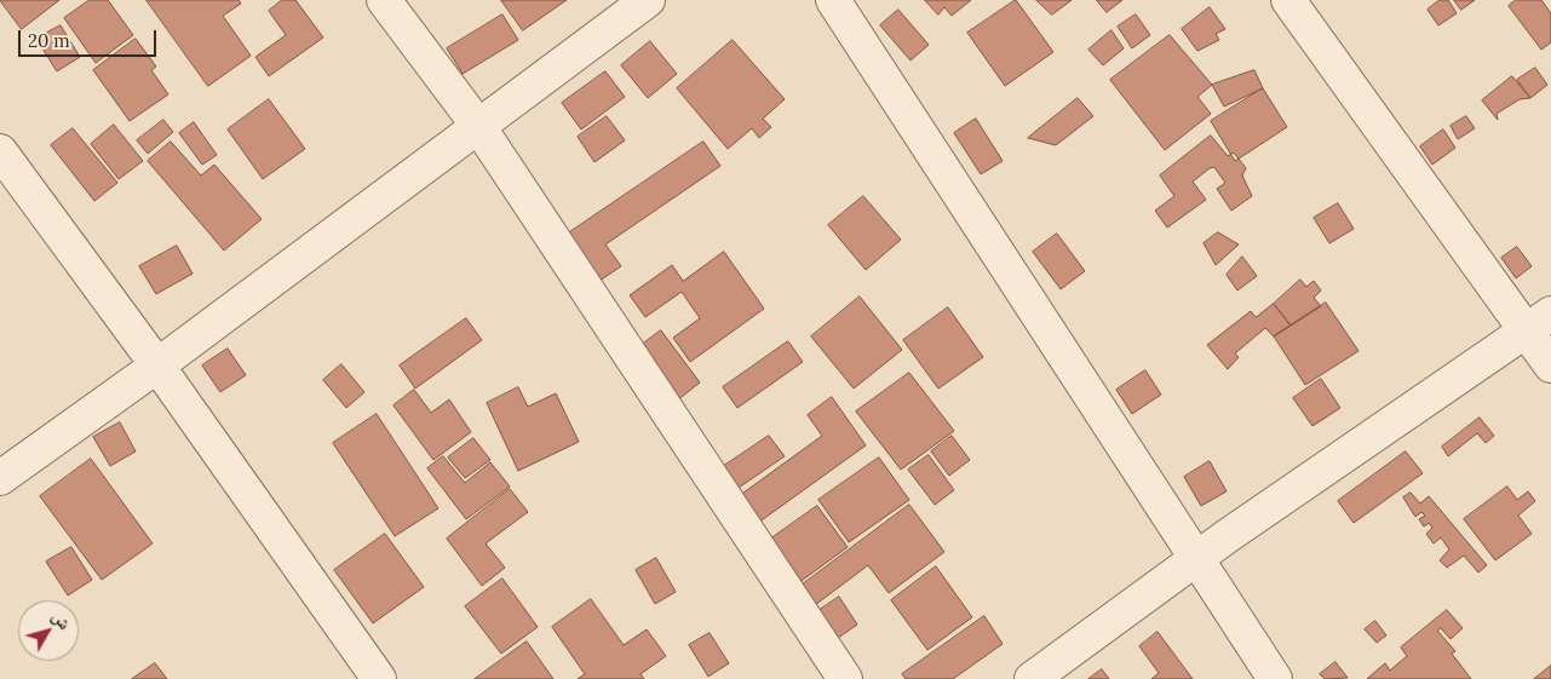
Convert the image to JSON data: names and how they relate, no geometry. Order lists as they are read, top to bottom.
{
  "scale_bar": "20 m",
  "north": "top right"
}
